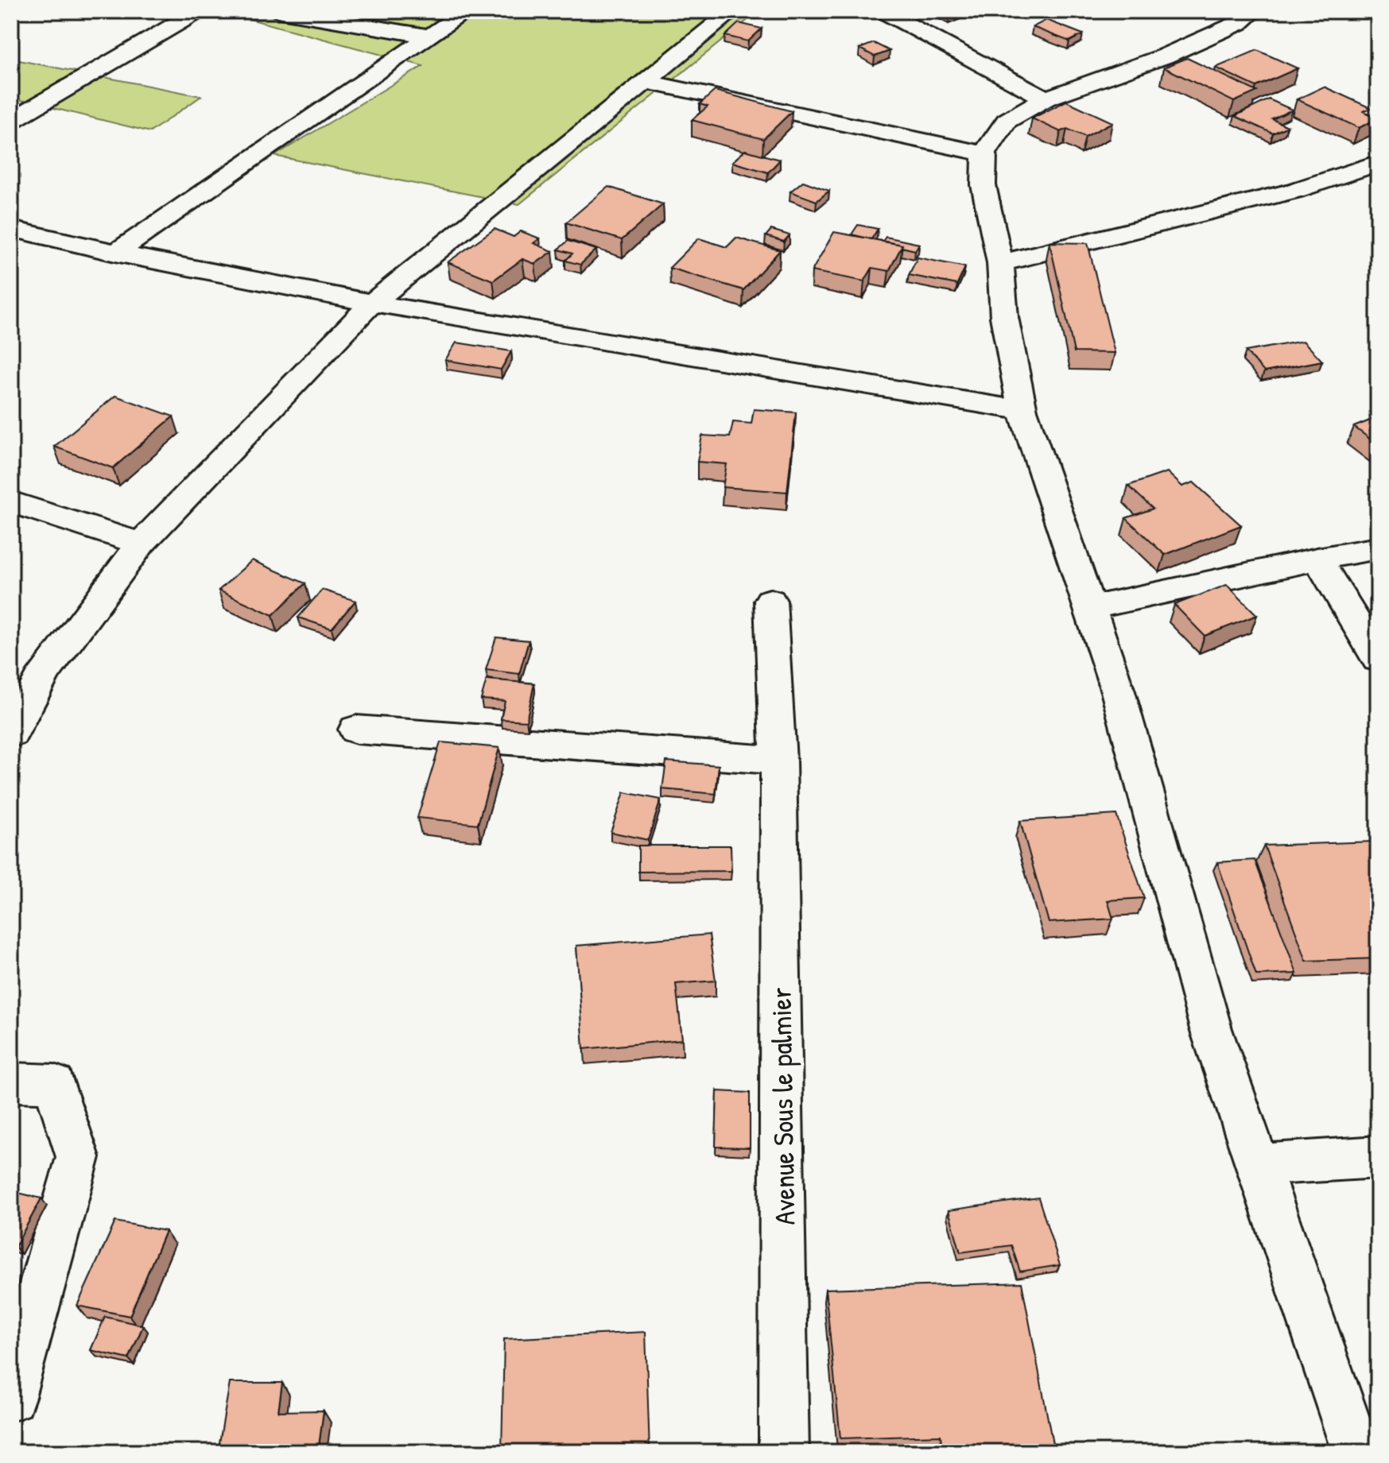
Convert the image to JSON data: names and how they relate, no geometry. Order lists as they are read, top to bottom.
{
  "streets": {
    "street": ["Avenue Sous le palmier"]
  }
}
